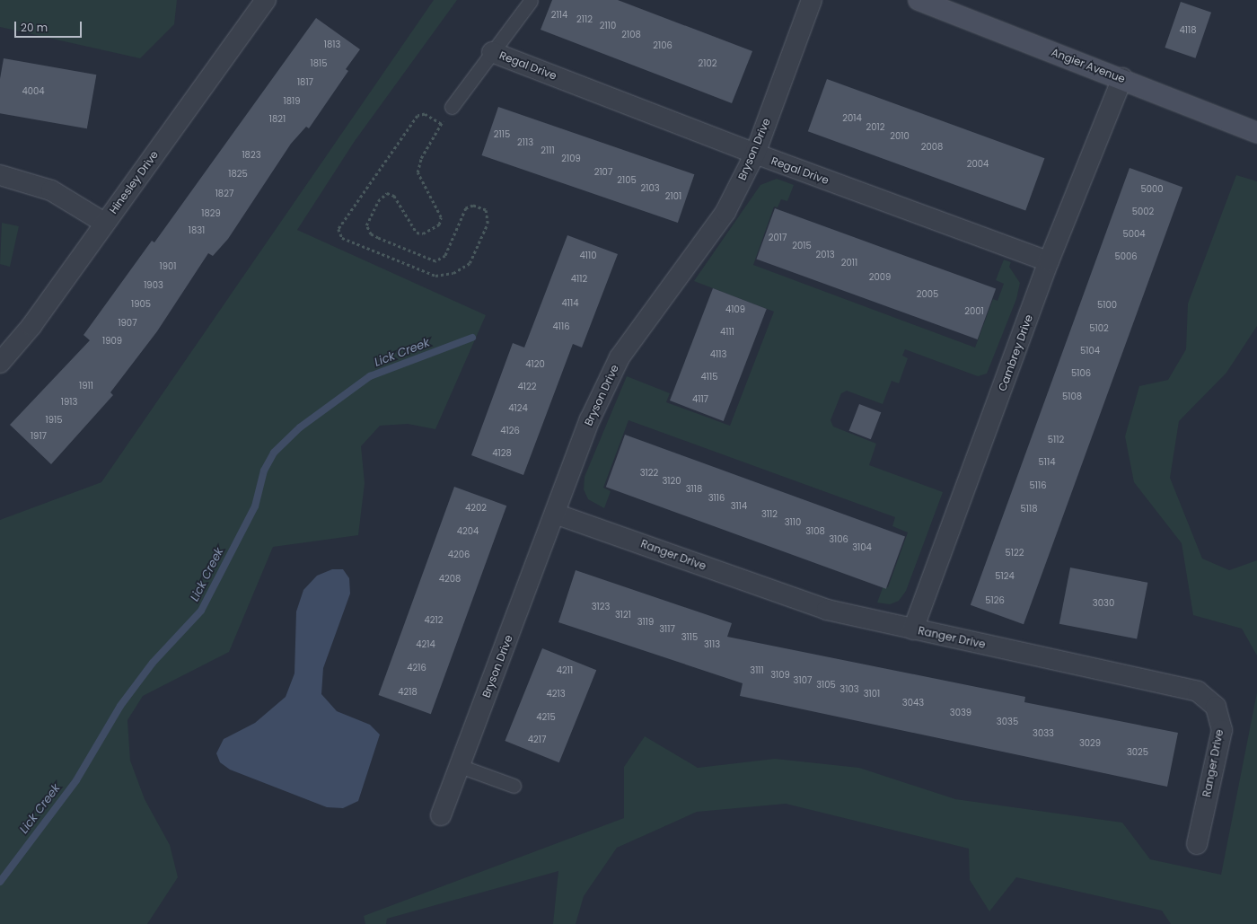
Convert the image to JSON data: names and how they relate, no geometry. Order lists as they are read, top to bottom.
{
  "streets": {
    "street": [
      "Regal Drive",
      "Angier Avenue",
      "Bryson Drive",
      "Hinesley Drive",
      "Cambrey Drive",
      "Ranger Drive"
    ]
  },
  "crossings": [
    ["Regal Drive", "Bryson Drive"],
    ["Regal Drive", "Cambrey Drive"],
    ["Angier Avenue", "Cambrey Drive"],
    ["Bryson Drive", "Ranger Drive"],
    ["Cambrey Drive", "Ranger Drive"]
  ],
  "water": ["Lick Creek"],
  "house_numbers": [
    "2114",
    "2112",
    "2110",
    "4118",
    "2108",
    "1813",
    "2106",
    "1815",
    "2102",
    "1817",
    "4004",
    "1819",
    "2014",
    "1821",
    "2012",
    "2115",
    "2010",
    "2113",
    "2008",
    "2111",
    "1823",
    "2109",
    "2004",
    "2107",
    "1825",
    "2105",
    "2103",
    "5000",
    "1827",
    "2101",
    "5002",
    "1829",
    "1831",
    "5004",
    "2017",
    "2015",
    "2013",
    "4110",
    "5006",
    "2011",
    "1901",
    "2009",
    "4112",
    "1903",
    "2005",
    "4114",
    "1905",
    "5100",
    "4109",
    "2001",
    "1907",
    "4116",
    "5102",
    "4111",
    "1909",
    "5104",
    "4113",
    "4120",
    "5106",
    "4115",
    "1911",
    "4122",
    "5108",
    "4117",
    "1913",
    "4124",
    "1915",
    "4126",
    "1917",
    "5112",
    "4128",
    "5114",
    "3122",
    "3120",
    "5116",
    "3118",
    "3116",
    "3114",
    "4202",
    "5118",
    "3112",
    "3110",
    "4204",
    "3108",
    "3106",
    "3104",
    "5122",
    "4206",
    "5124",
    "4208",
    "5126",
    "3030",
    "3123",
    "3121",
    "4212",
    "3119",
    "3117",
    "3115",
    "4214",
    "3113",
    "4216",
    "4211",
    "3111",
    "3109",
    "3107",
    "3105",
    "3103",
    "4218",
    "4213",
    "3101",
    "3043",
    "3039",
    "4215",
    "3035",
    "3033",
    "4217",
    "3029",
    "3025"
  ],
  "scale_bar": "20 m"
}
